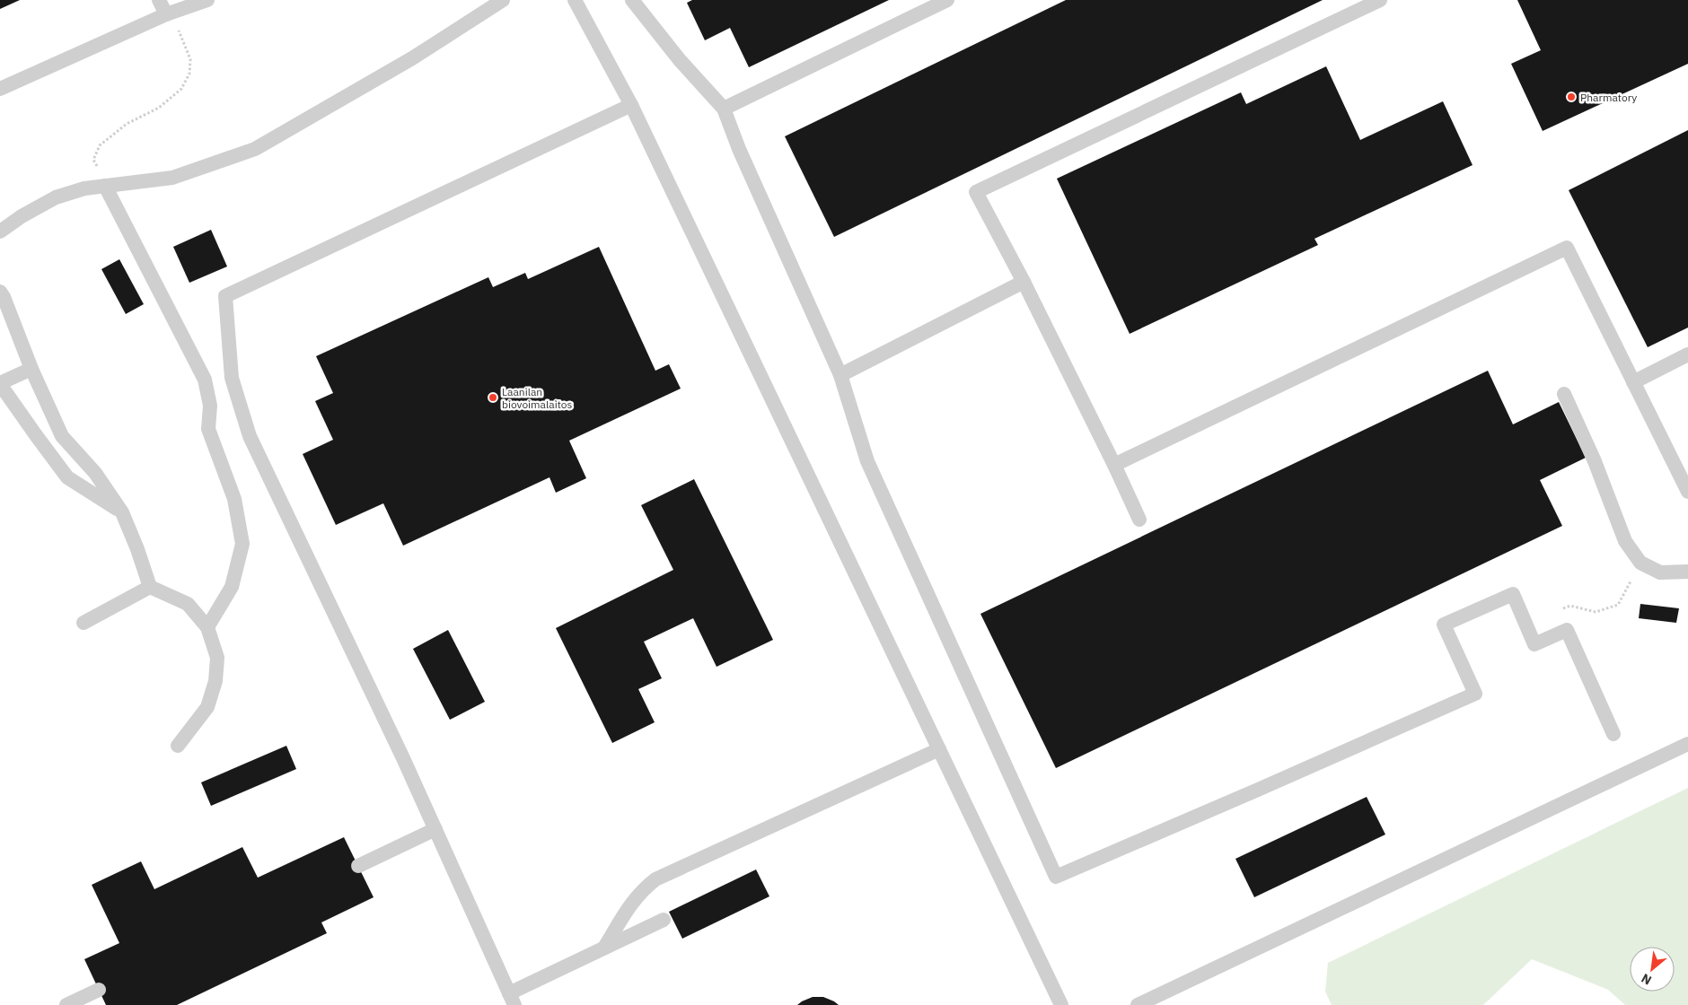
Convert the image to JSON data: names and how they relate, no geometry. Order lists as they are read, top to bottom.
{
  "places": ["Pharmatory", "Laanilan biovoimalaitos"],
  "north": "bottom left"
}
